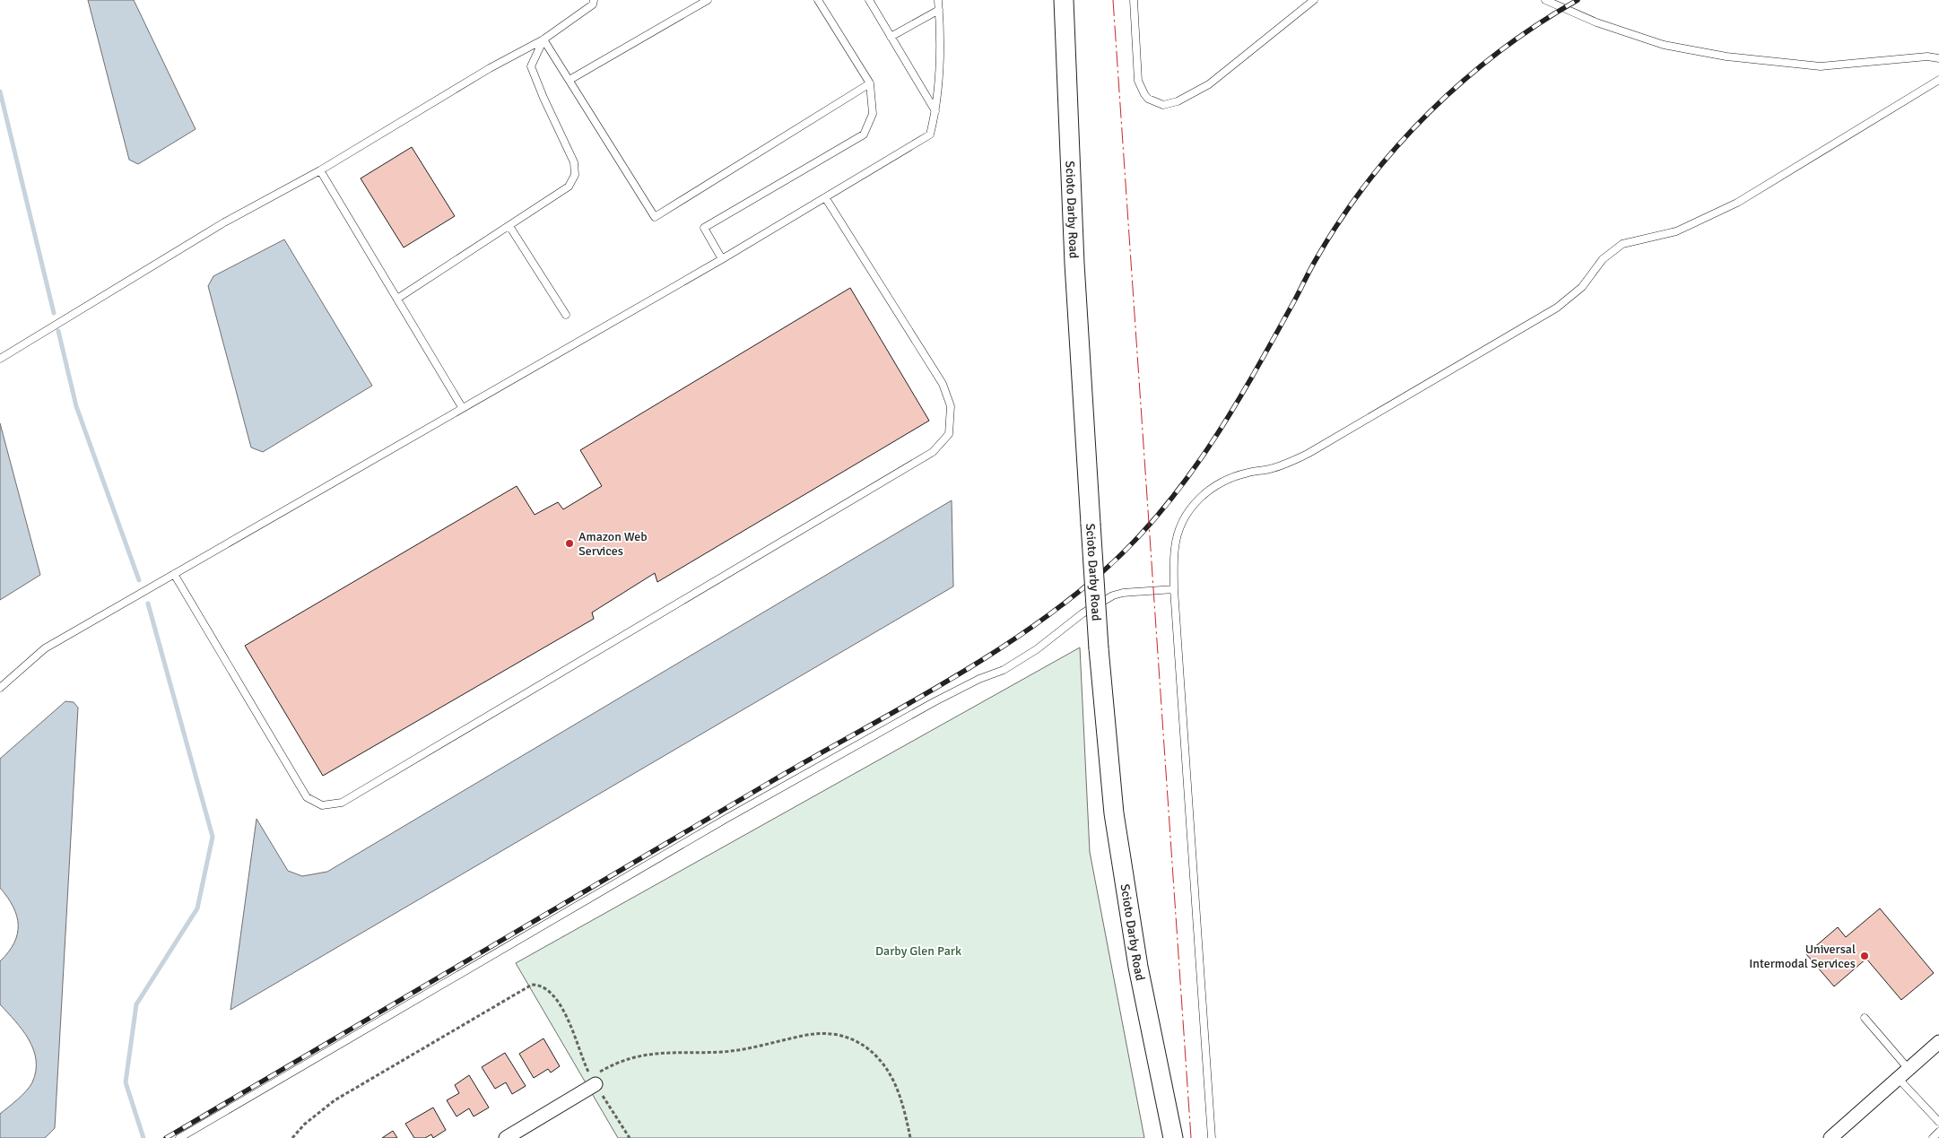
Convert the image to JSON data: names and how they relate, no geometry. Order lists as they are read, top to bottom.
{
  "streets": {
    "main road": ["Scioto Darby Road"]
  },
  "parks": ["Darby Glen Park"],
  "places": ["Amazon Web Services", "Universal Intermodal Services"]
}
